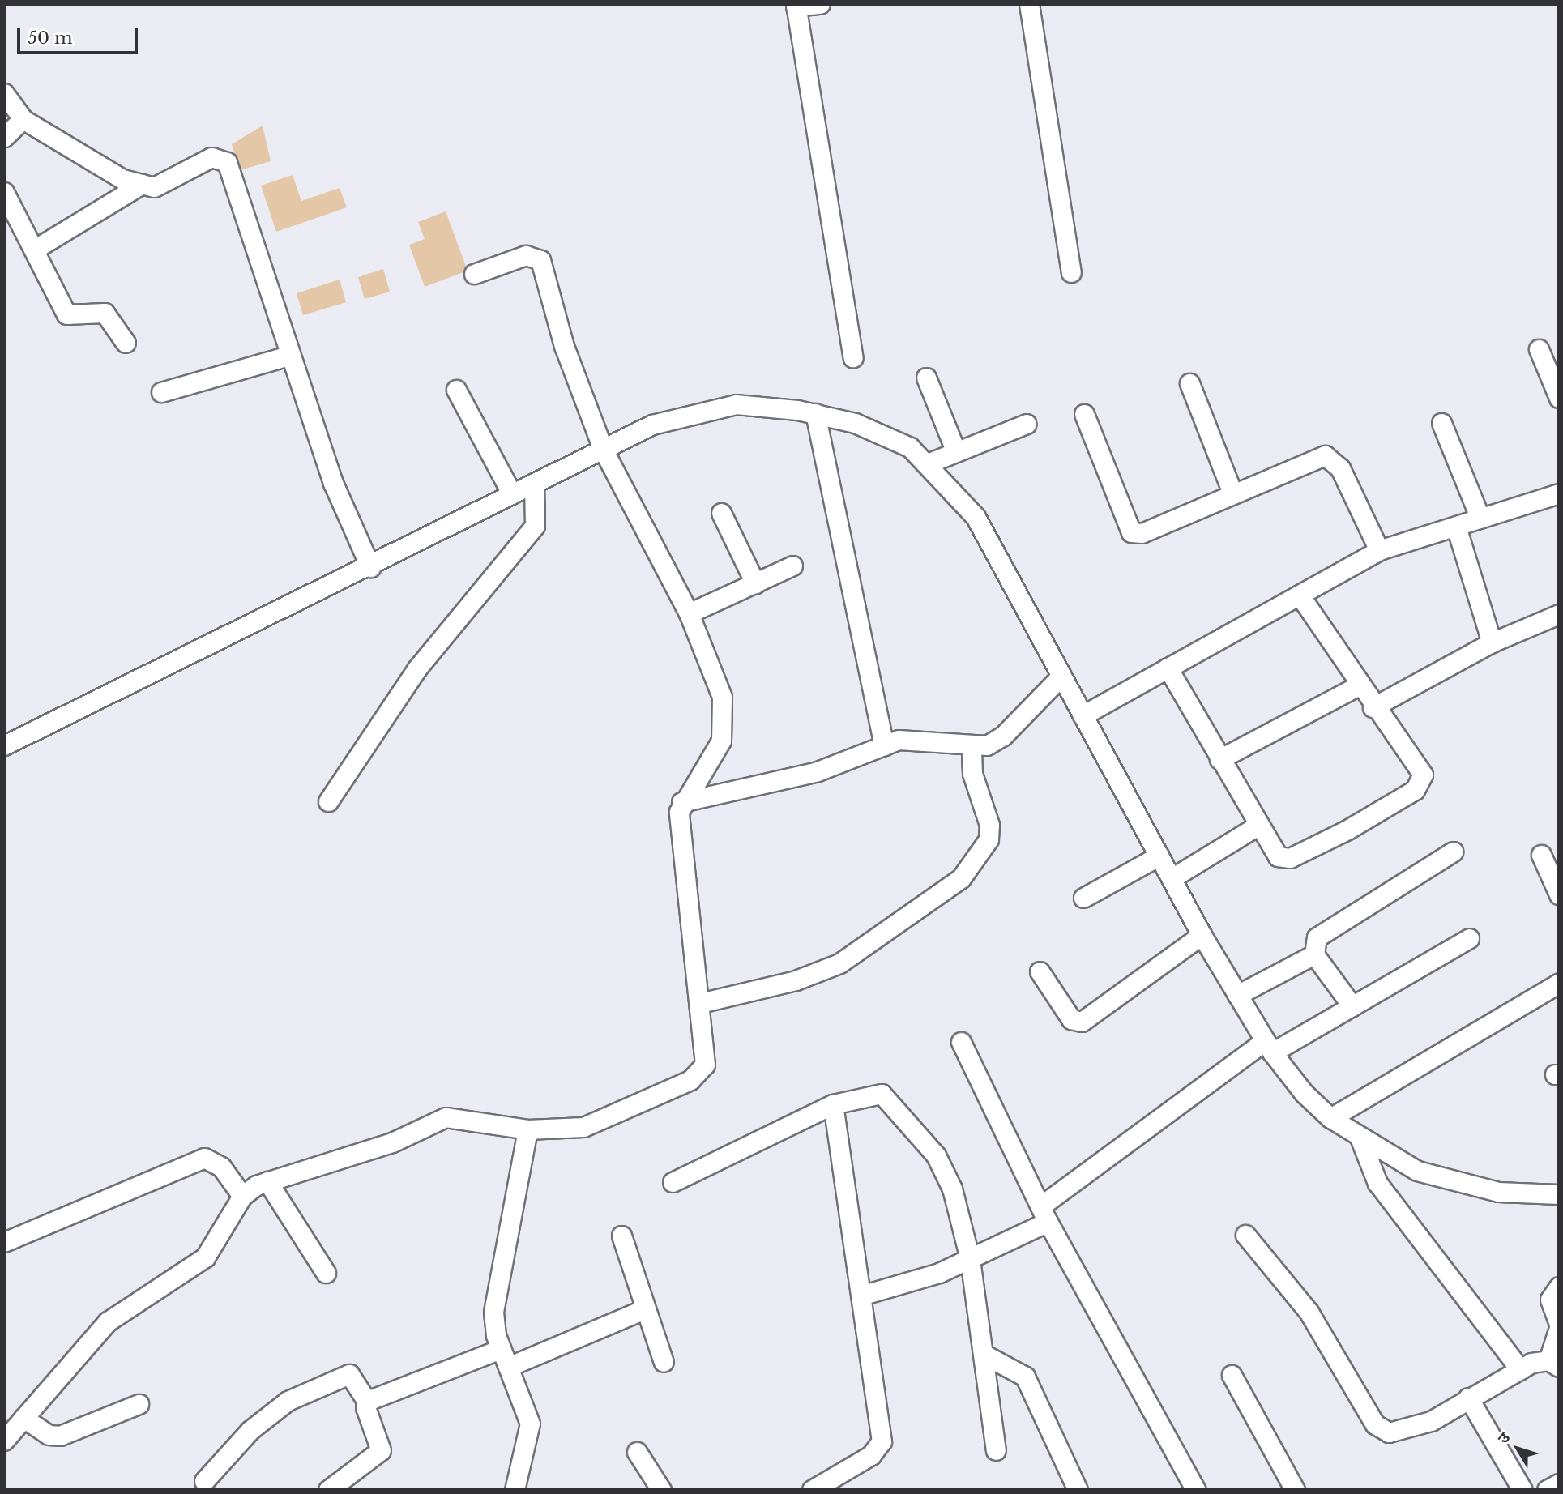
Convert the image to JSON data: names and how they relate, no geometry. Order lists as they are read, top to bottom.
{
  "scale_bar": "50 m",
  "north": "top left"
}
